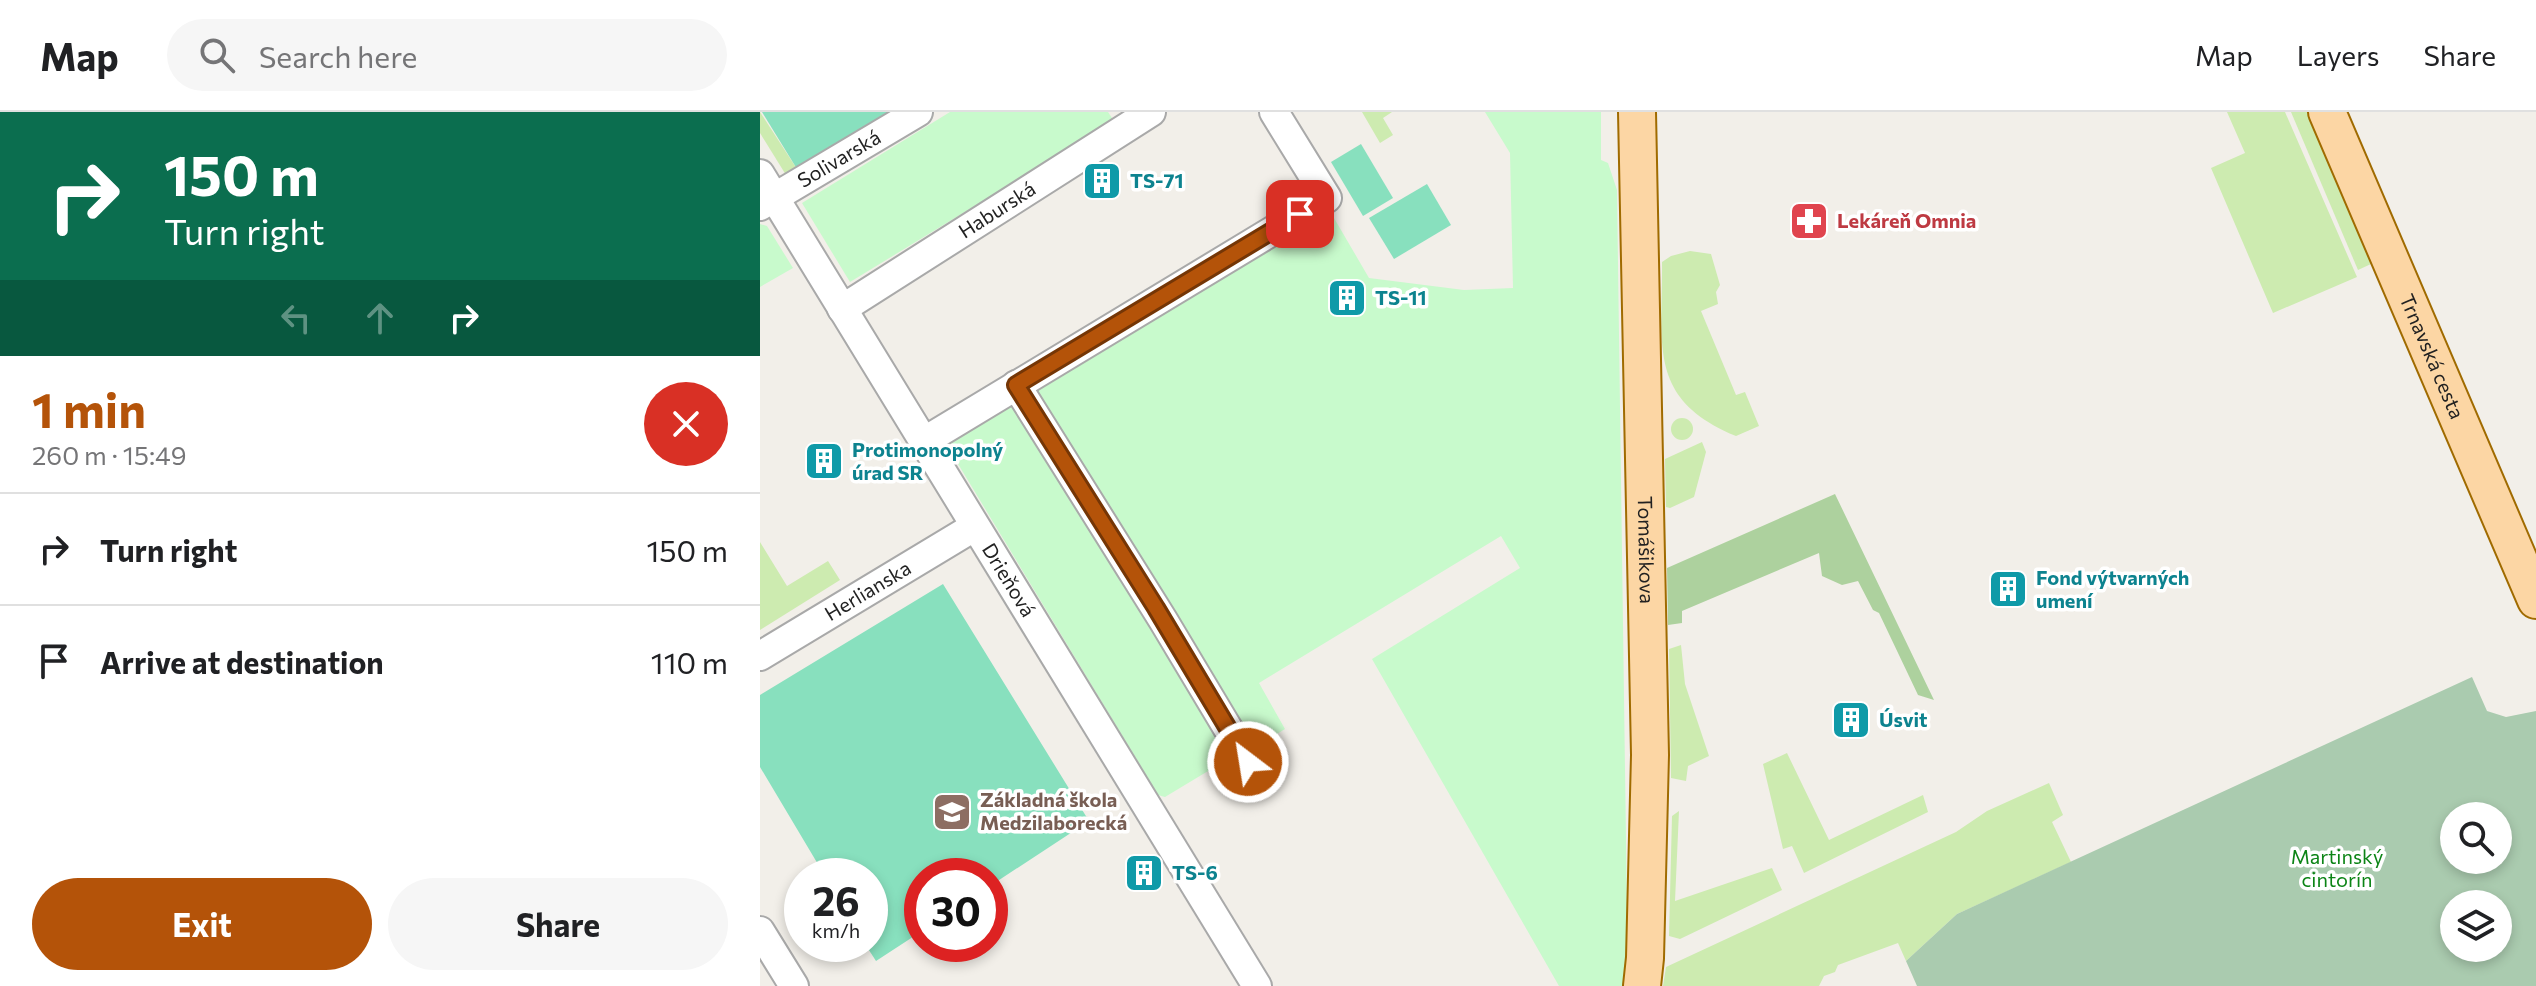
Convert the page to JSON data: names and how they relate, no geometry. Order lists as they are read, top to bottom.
{
  "streets": {
    "main road": ["Trnavská cesta", "Tomášikova"],
    "street": [
      "Solivarská",
      "Haburská",
      "Drieňová",
      "Herlianska"
    ]
  },
  "crossings": [
    ["Solivarská", "Drieňová"],
    ["Haburská", "Drieňová"],
    ["Drieňová", "Herlianska"]
  ],
  "parks": ["Martinský cintorín"],
  "places": {
    "building": [
      "TS-71",
      "TS-11",
      "Protimonopolný úrad SR",
      "Fond výtvarných umení",
      "Úsvit",
      "TS-6"
    ],
    "pharmacy": ["Lekáreň Omnia"],
    "school or university": ["Základná škola Medzilaborecká"]
  },
  "page": {
    "header": "Map",
    "search": "Search here",
    "nav": ["Map", "Layers", "Share"],
    "turn": ["150 m", "Turn right"],
    "heading": ["1 min", "260 m · 15:49"],
    "list": [
      {
        "name": "Turn right",
        "value": "150 m"
      },
      {
        "name": "Arrive at destination",
        "value": "110 m"
      }
    ],
    "speed": "26 km/h",
    "limit": "30",
    "buttons": ["Exit", "Share"]
  }
}
